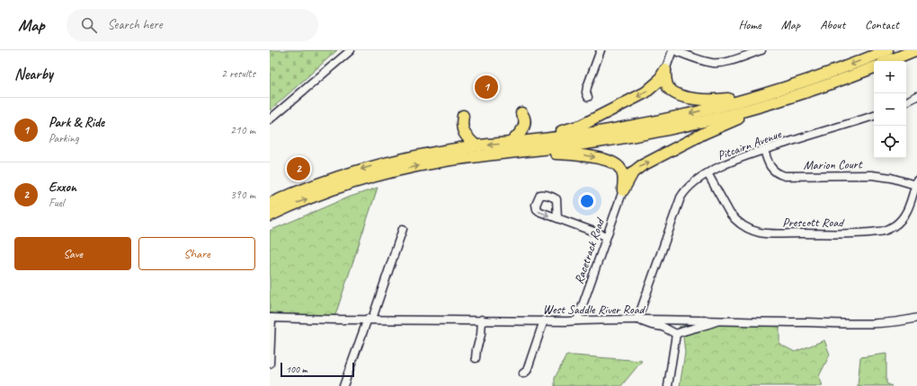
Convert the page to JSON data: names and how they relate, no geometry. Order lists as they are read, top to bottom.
{
  "streets": {
    "street": [
      "Pitcairn Avenue",
      "Marion Court",
      "Prescott Road",
      "Racetrack Road",
      "West Saddle River Road"
    ]
  },
  "crossings": [
    ["Pitcairn Avenue", "Marion Court"],
    ["Pitcairn Avenue", "Prescott Road"],
    ["Pitcairn Avenue", "West Saddle River Road"],
    ["Marion Court", "Prescott Road"],
    ["Racetrack Road", "West Saddle River Road"]
  ],
  "scale_bar": "100 m",
  "page": {
    "header": "Map",
    "search": "Search here",
    "nav": [
      "Home",
      "Map",
      "About",
      "Contact"
    ],
    "heading": ["Nearby", "2 results"],
    "map_buttons": ["+", "−"],
    "pins": ["1", "2"],
    "list": [
      {
        "mark": "1",
        "name": "Park & Ride",
        "note": "Parking",
        "value": "210 m"
      },
      {
        "mark": "2",
        "name": "Exxon",
        "note": "Fuel",
        "value": "390 m"
      }
    ],
    "buttons": ["Save", "Share"],
    "scale": "100 m"
  }
}
